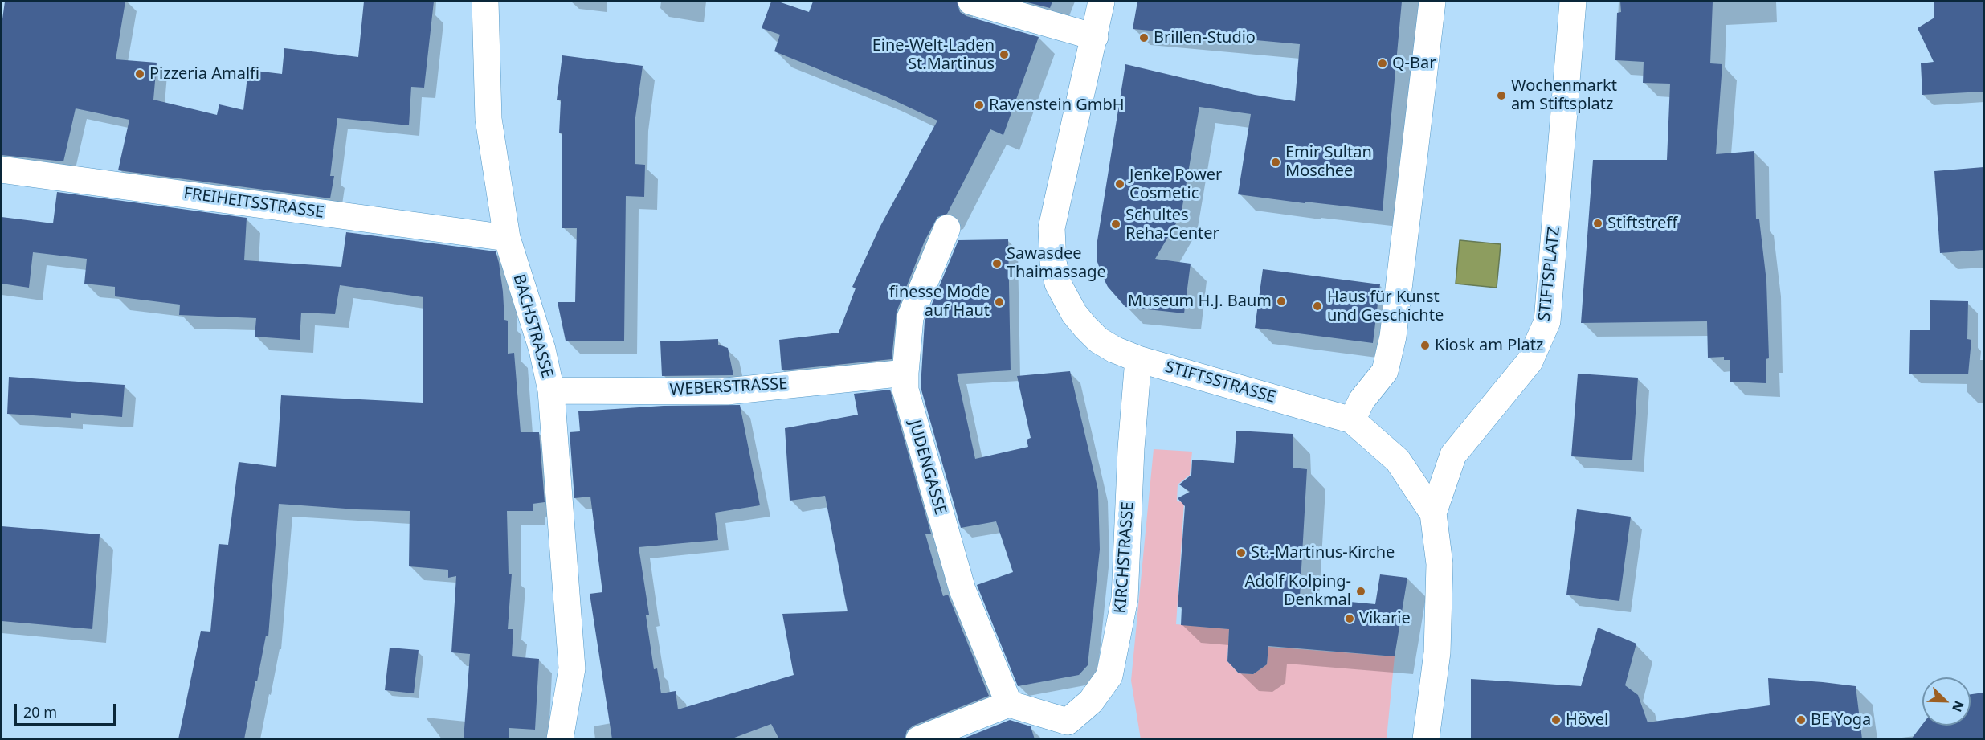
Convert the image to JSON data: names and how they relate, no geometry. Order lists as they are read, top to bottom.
{
  "streets": {
    "street": [
      "FREIHEITSSTRASSE",
      "STIFTSPLATZ",
      "BACHSTRASSE",
      "STIFTSSTRASSE",
      "WEBERSTRASSE",
      "JUDENGASSE",
      "KIRCHSTRASSE"
    ]
  },
  "crossings": [
    ["FREIHEITSSTRASSE", "BACHSTRASSE"],
    ["STIFTSPLATZ", "STIFTSSTRASSE"],
    ["BACHSTRASSE", "WEBERSTRASSE"],
    ["STIFTSSTRASSE", "KIRCHSTRASSE"],
    ["WEBERSTRASSE", "JUDENGASSE"]
  ],
  "places": [
    "Brillen-Studio",
    "Eine-Welt-Laden St.Martinus",
    "Q-Bar",
    "Pizzeria Amalfi",
    "Wochenmarkt am Stiftsplatz",
    "Ravenstein GmbH",
    "Emir Sultan Moschee",
    "Jenke Power Cosmetic",
    "Stiftstreff",
    "Schultes Reha-Center",
    "Sawasdee Thaimassage",
    "Museum H.J. Baum",
    "finesse Mode auf Haut",
    "Haus für Kunst und Geschichte",
    "Kiosk am Platz",
    "St.-Martinus-Kirche",
    "Adolf Kolping- Denkmal",
    "Vikarie",
    "Hövel",
    "BE Yoga"
  ],
  "scale_bar": "20 m",
  "north": "bottom right"
}
